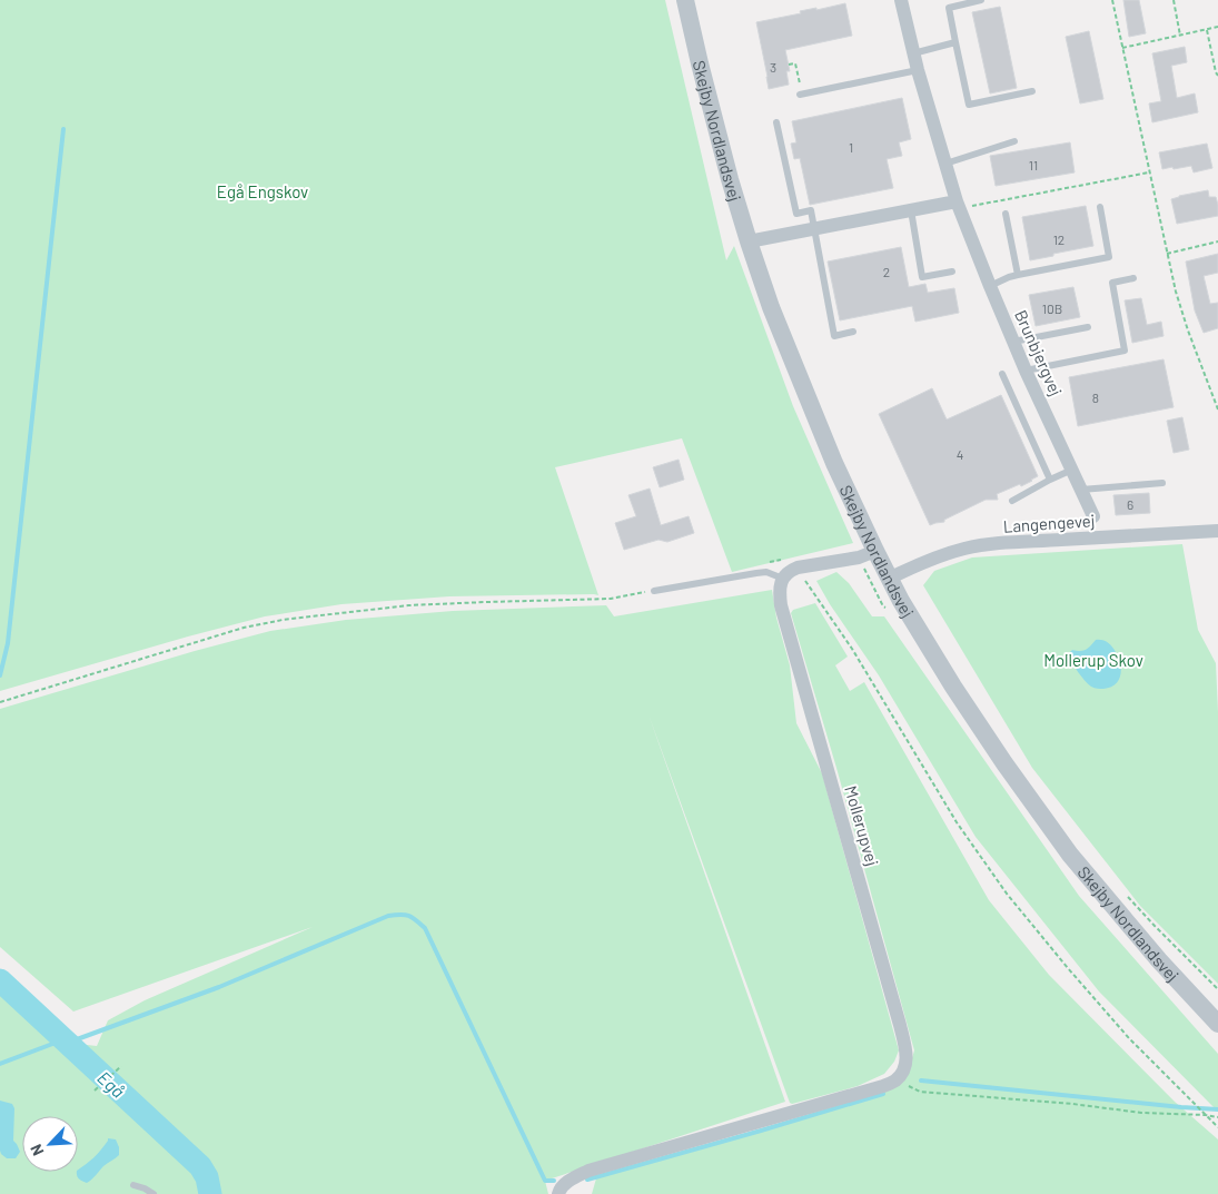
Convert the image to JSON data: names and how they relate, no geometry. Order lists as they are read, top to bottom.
{
  "streets": {
    "street": [
      "Skejby Nordlandsvej",
      "Brunbjergvej",
      "Langengevej",
      "Mollerupvej"
    ]
  },
  "crossings": [
    ["Skejby Nordlandsvej", "Langengevej"]
  ],
  "water": ["Egå"],
  "parks": ["Egå Engskov", "Mollerup Skov"],
  "house_numbers": [
    "3",
    "1",
    "11",
    "12",
    "2",
    "10B",
    "8",
    "4",
    "6"
  ],
  "north": "bottom left"
}
